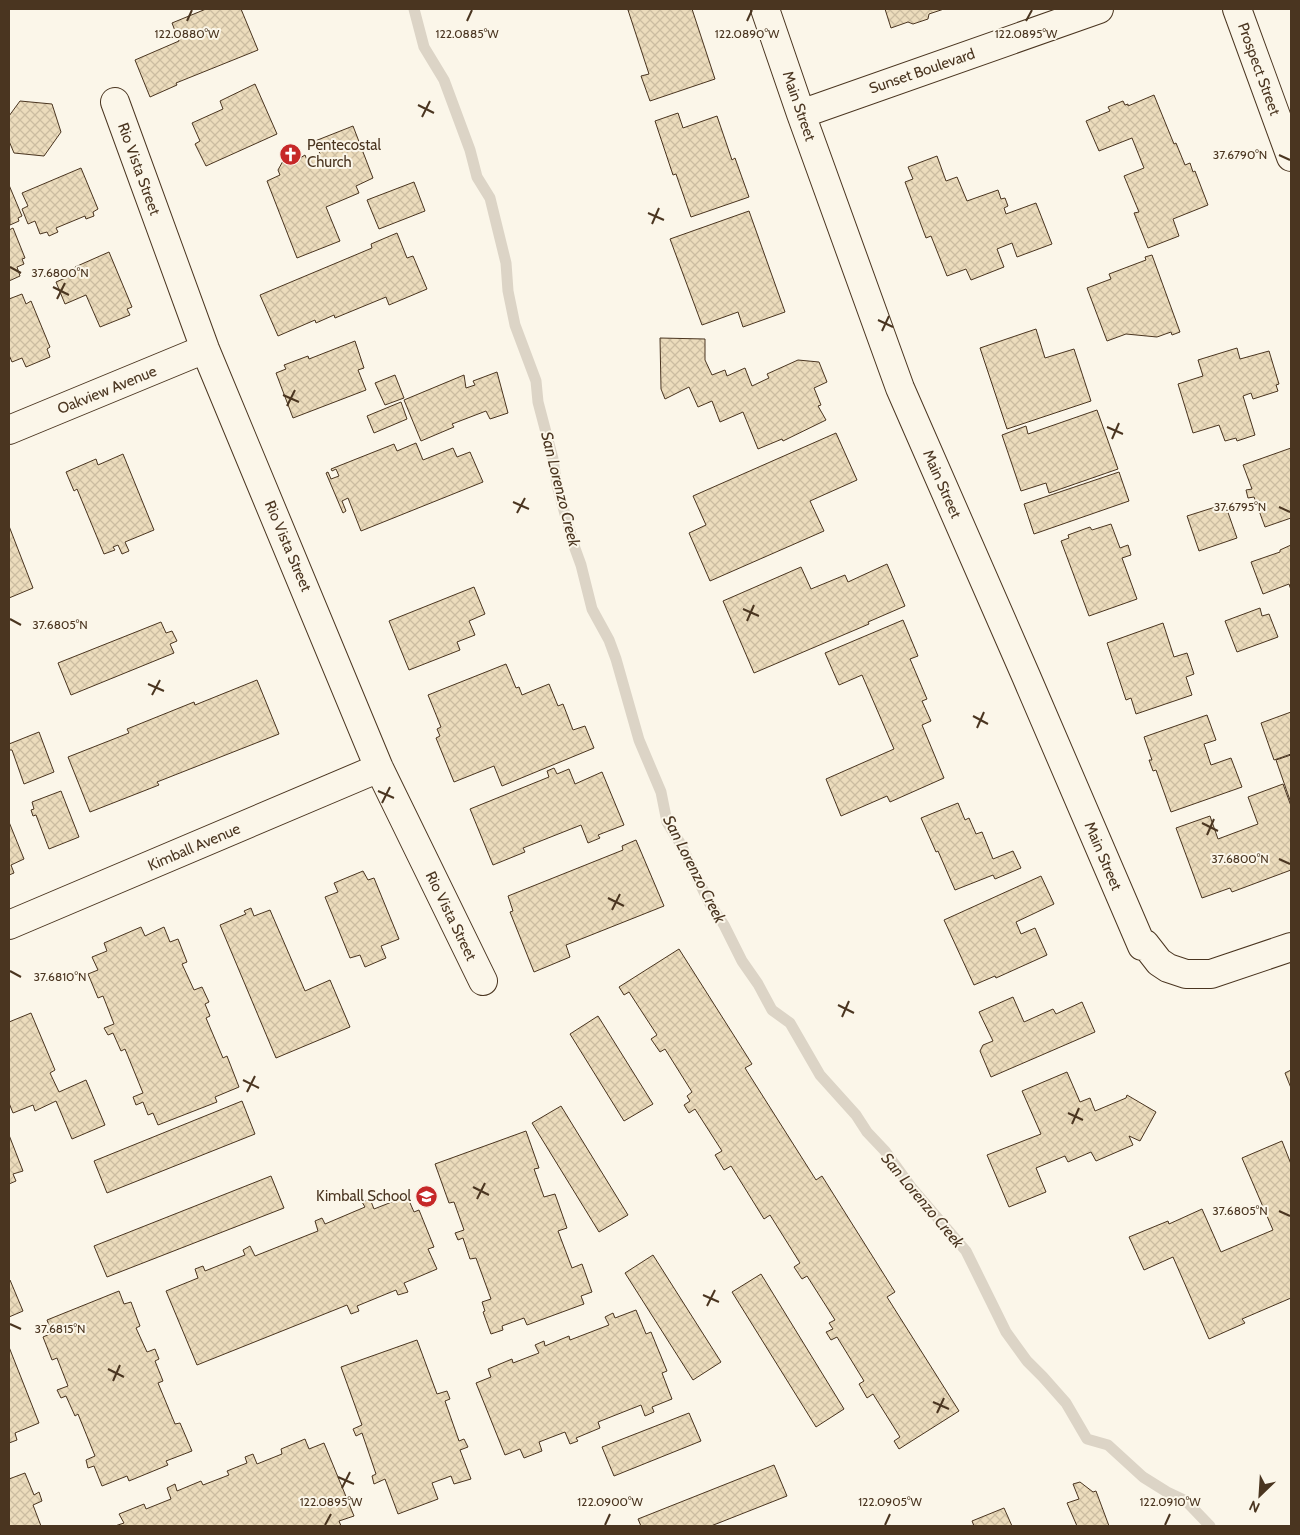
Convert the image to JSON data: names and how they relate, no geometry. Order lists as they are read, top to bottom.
{
  "streets": {
    "street": [
      "Prospect Street",
      "Sunset Boulevard",
      "Main Street",
      "Rio Vista Street",
      "Oakview Avenue",
      "Kimball Avenue"
    ]
  },
  "crossings": [
    ["Sunset Boulevard", "Main Street"],
    ["Rio Vista Street", "Oakview Avenue"],
    ["Rio Vista Street", "Kimball Avenue"]
  ],
  "water": ["San Lorenzo Creek"],
  "places": {
    "church": ["Pentecostal Church"],
    "school or university": ["Kimball School"]
  },
  "north": "bottom left",
  "coordinates": [
    "122.0885°W",
    "122.0890°W",
    "122.0895°W",
    "122.0880°W",
    "37.6790°N",
    "37.6800°N",
    "37.6795°N",
    "37.6805°N",
    "37.6810°N",
    "37.6815°N",
    "122.0900°W",
    "122.0905°W",
    "122.0910°W"
  ]
}
